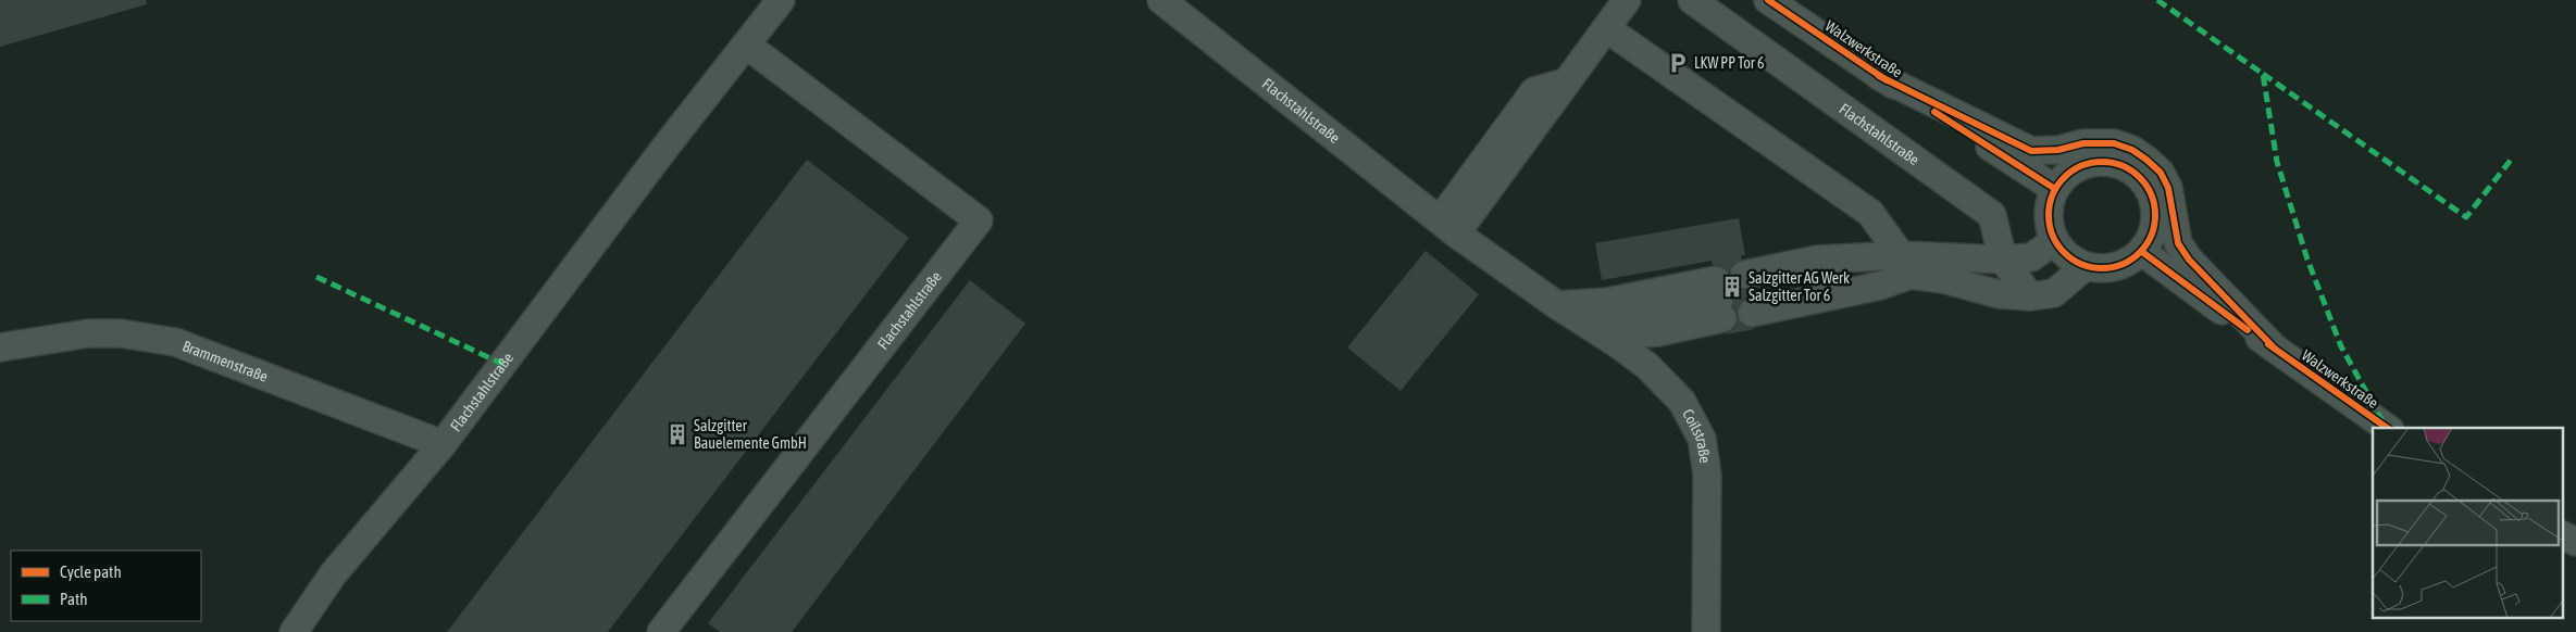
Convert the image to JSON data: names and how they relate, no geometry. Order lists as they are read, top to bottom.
{
  "streets": {
    "street": [
      "Walzwerkstraße",
      "Flachstahlstraße",
      "Brammenstraße",
      "Coilstraße"
    ]
  },
  "crossings": [
    ["Flachstahlstraße", "Brammenstraße"],
    ["Flachstahlstraße", "Coilstraße"]
  ],
  "places": {
    "parking": ["LKW PP Tor 6"],
    "building": ["Salzgitter AG Werk Salzgitter Tor 6", "Salzgitter Bauelemente GmbH"]
  },
  "legend": ["Cycle path", "Path"]
}
